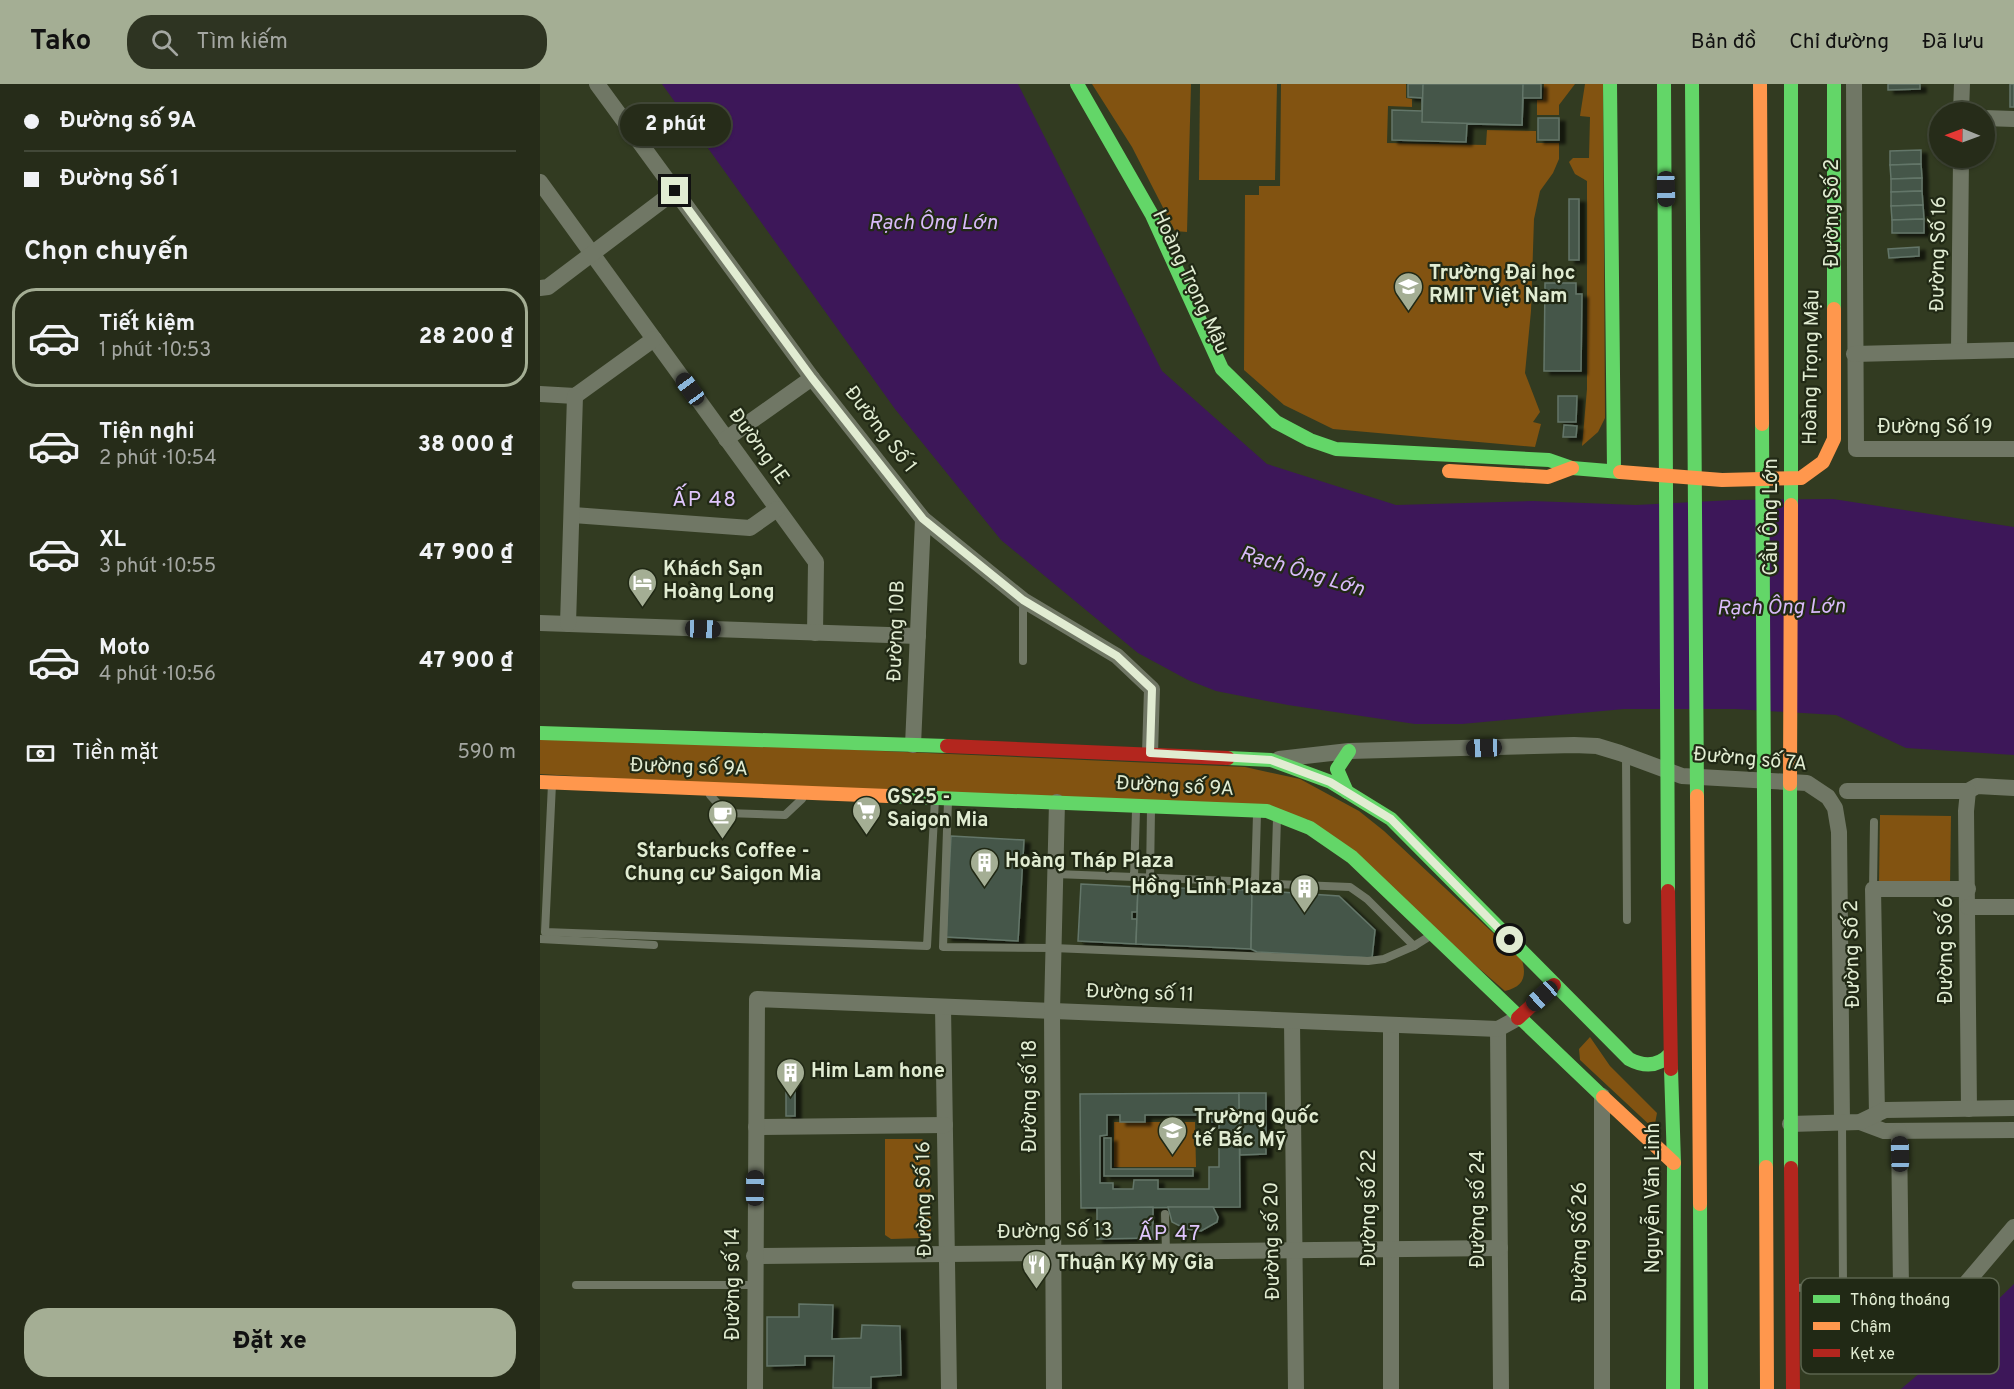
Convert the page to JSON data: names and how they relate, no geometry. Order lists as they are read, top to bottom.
{
  "streets": {
    "main road": [
      "Hoàng Trọng Mậu",
      "Cầu Ông Lớn",
      "Đường số 9A",
      "Nguyễn Văn Linh"
    ],
    "street": [
      "Đường Số 2",
      "Đường Số 16",
      "Đường Số 19",
      "Đường Số 1",
      "Đường 1E",
      "Đường 10B",
      "Đường số 7A",
      "Đường Số 6",
      "Đường số 11",
      "Đường số 18",
      "Đường số 22",
      "Đường số 24",
      "Đường Số 13",
      "Đường số 20",
      "Đường Số 26",
      "Đường số 14"
    ]
  },
  "crossings": [
    ["Đường Số 2", "Đường Số 19"],
    ["Đường Số 2", "Đường Số 6"],
    ["Đường Số 16", "Đường số 11"],
    ["Đường Số 16", "Đường Số 13"],
    ["Đường Số 1", "Đường 10B"],
    ["Đường Số 1", "Đường số 9A"],
    ["Đường 10B", "Đường số 9A"],
    ["Đường số 7A", "Đường số 9A"],
    ["Đường số 9A", "Đường số 18"],
    ["Đường số 9A", "Nguyễn Văn Linh"],
    ["Đường số 9A", "Đường Số 26"],
    ["Đường số 11", "Đường số 18"],
    ["Đường số 11", "Đường số 22"],
    ["Đường số 11", "Đường số 24"],
    ["Đường số 11", "Đường số 20"],
    ["Đường số 11", "Đường số 14"],
    ["Đường số 18", "Đường Số 13"],
    ["Đường số 22", "Đường Số 13"],
    ["Đường số 24", "Đường Số 13"],
    ["Đường Số 13", "Đường số 20"],
    ["Đường Số 13", "Đường số 14"]
  ],
  "districts": ["ẤP 48", "ẤP 47"],
  "water": ["Rạch Ông Lớn"],
  "places": {
    "school or university": ["Trường Đại học RMIT Việt Nam", "Trường Quốc tế Bắc Mỹ"],
    "hotel": ["Khách Sạn Hoàng Long"],
    "supermarket": ["GS25 - Saigon Mia"],
    "cafe": ["Starbucks Coffee - Chung cư Saigon Mia"],
    "building": ["Hoàng Tháp Plaza", "Hồng Lĩnh Plaza", "Him Lam hone"],
    "restaurant": ["Thuận Ký Mỳ Gia"]
  },
  "legend": ["Thông thoáng", "Chậm", "Kẹt xe"],
  "north": "left",
  "page": {
    "header": "Tako",
    "search": "Tìm kiếm",
    "nav": ["Bản đồ", "Chỉ đường", "Đã lưu"],
    "banner": ["Đường số 9A", "Đường Số 1"],
    "bubble": "2 phút",
    "heading": "Chọn chuyến",
    "list": [
      {
        "name": "Tiết kiệm",
        "note": "1 phút · 10:53",
        "value": "28 200 ₫"
      },
      {
        "name": "Tiện nghi",
        "note": "2 phút · 10:54",
        "value": "38 000 ₫"
      },
      {
        "name": "XL",
        "note": "3 phút · 10:55",
        "value": "47 900 ₫"
      },
      {
        "name": "Moto",
        "note": "4 phút · 10:56",
        "value": "47 900 ₫"
      }
    ],
    "pay": ["Tiền mặt", "590 m"],
    "buttons": "Đặt xe"
  }
}
